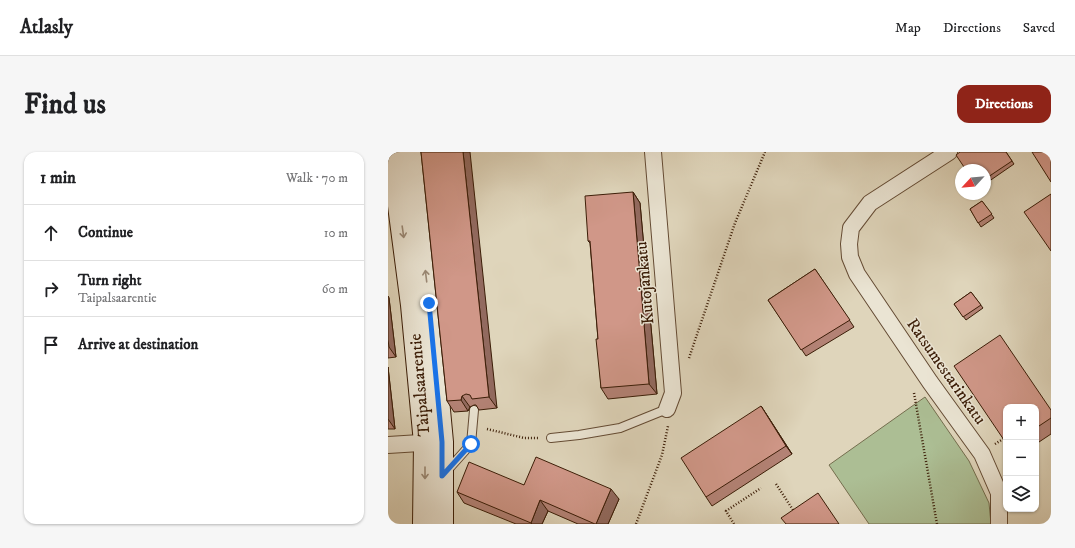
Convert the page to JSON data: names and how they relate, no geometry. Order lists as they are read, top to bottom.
{
  "streets": {
    "main road": ["Taipalsaarentie"],
    "street": ["Kutojankatu", "Ratsumestarinkatu"]
  },
  "north": "bottom left",
  "page": {
    "header": "Atlasly",
    "nav": ["Map", "Directions", "Saved"],
    "buttons": "Directions",
    "title": "Find us",
    "heading": ["1 min", "Walk · 70 m"],
    "list": [
      ["Continue", "10 m"],
      ["Turn right", "Taipalsaarentie", "60 m"],
      "Arrive at destination"
    ],
    "map_buttons": ["+", "−"]
  }
}
